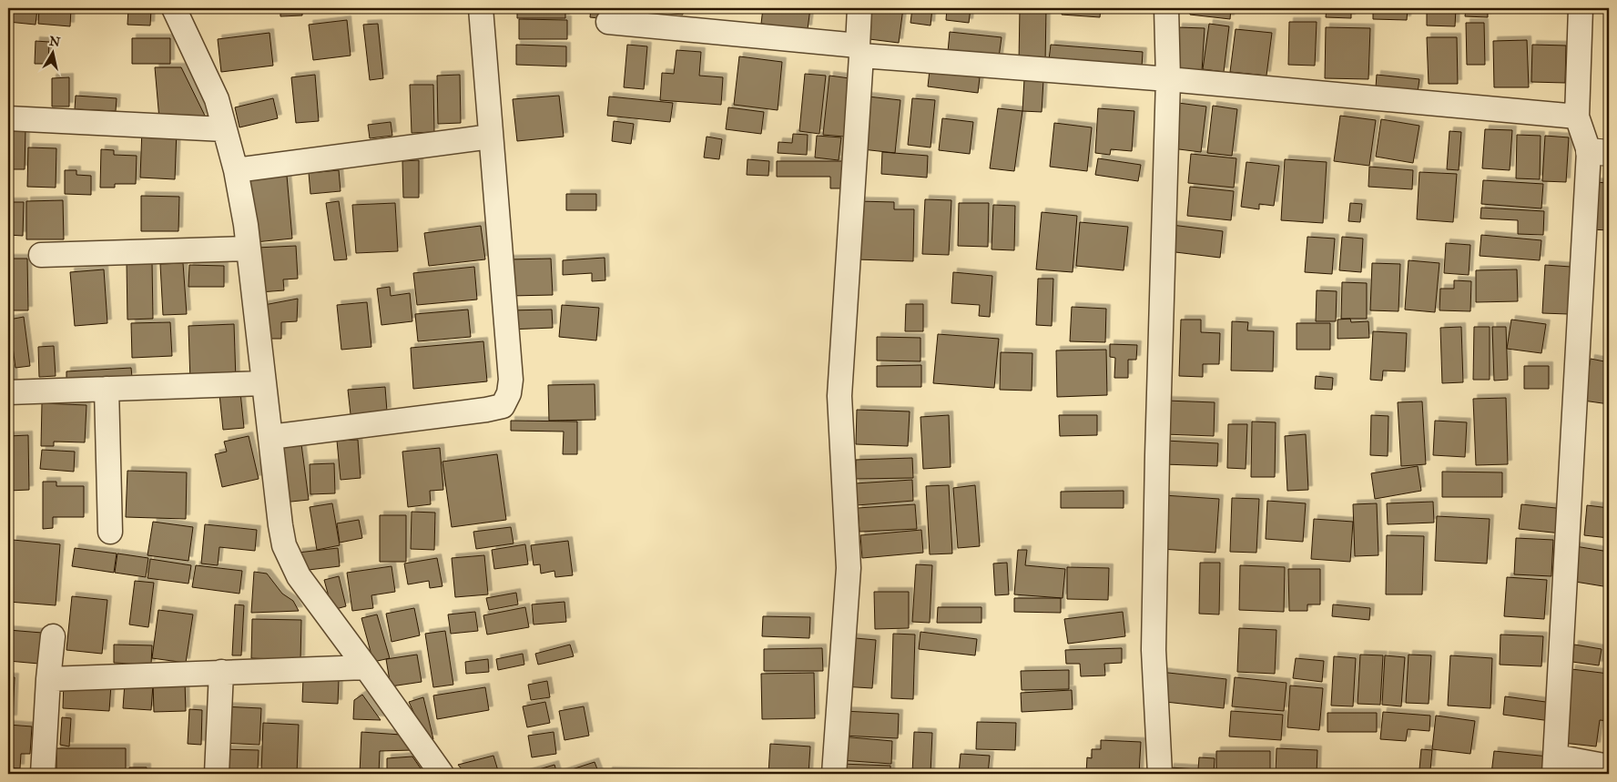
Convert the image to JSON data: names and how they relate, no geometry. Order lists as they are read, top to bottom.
{
  "north": "top"
}
